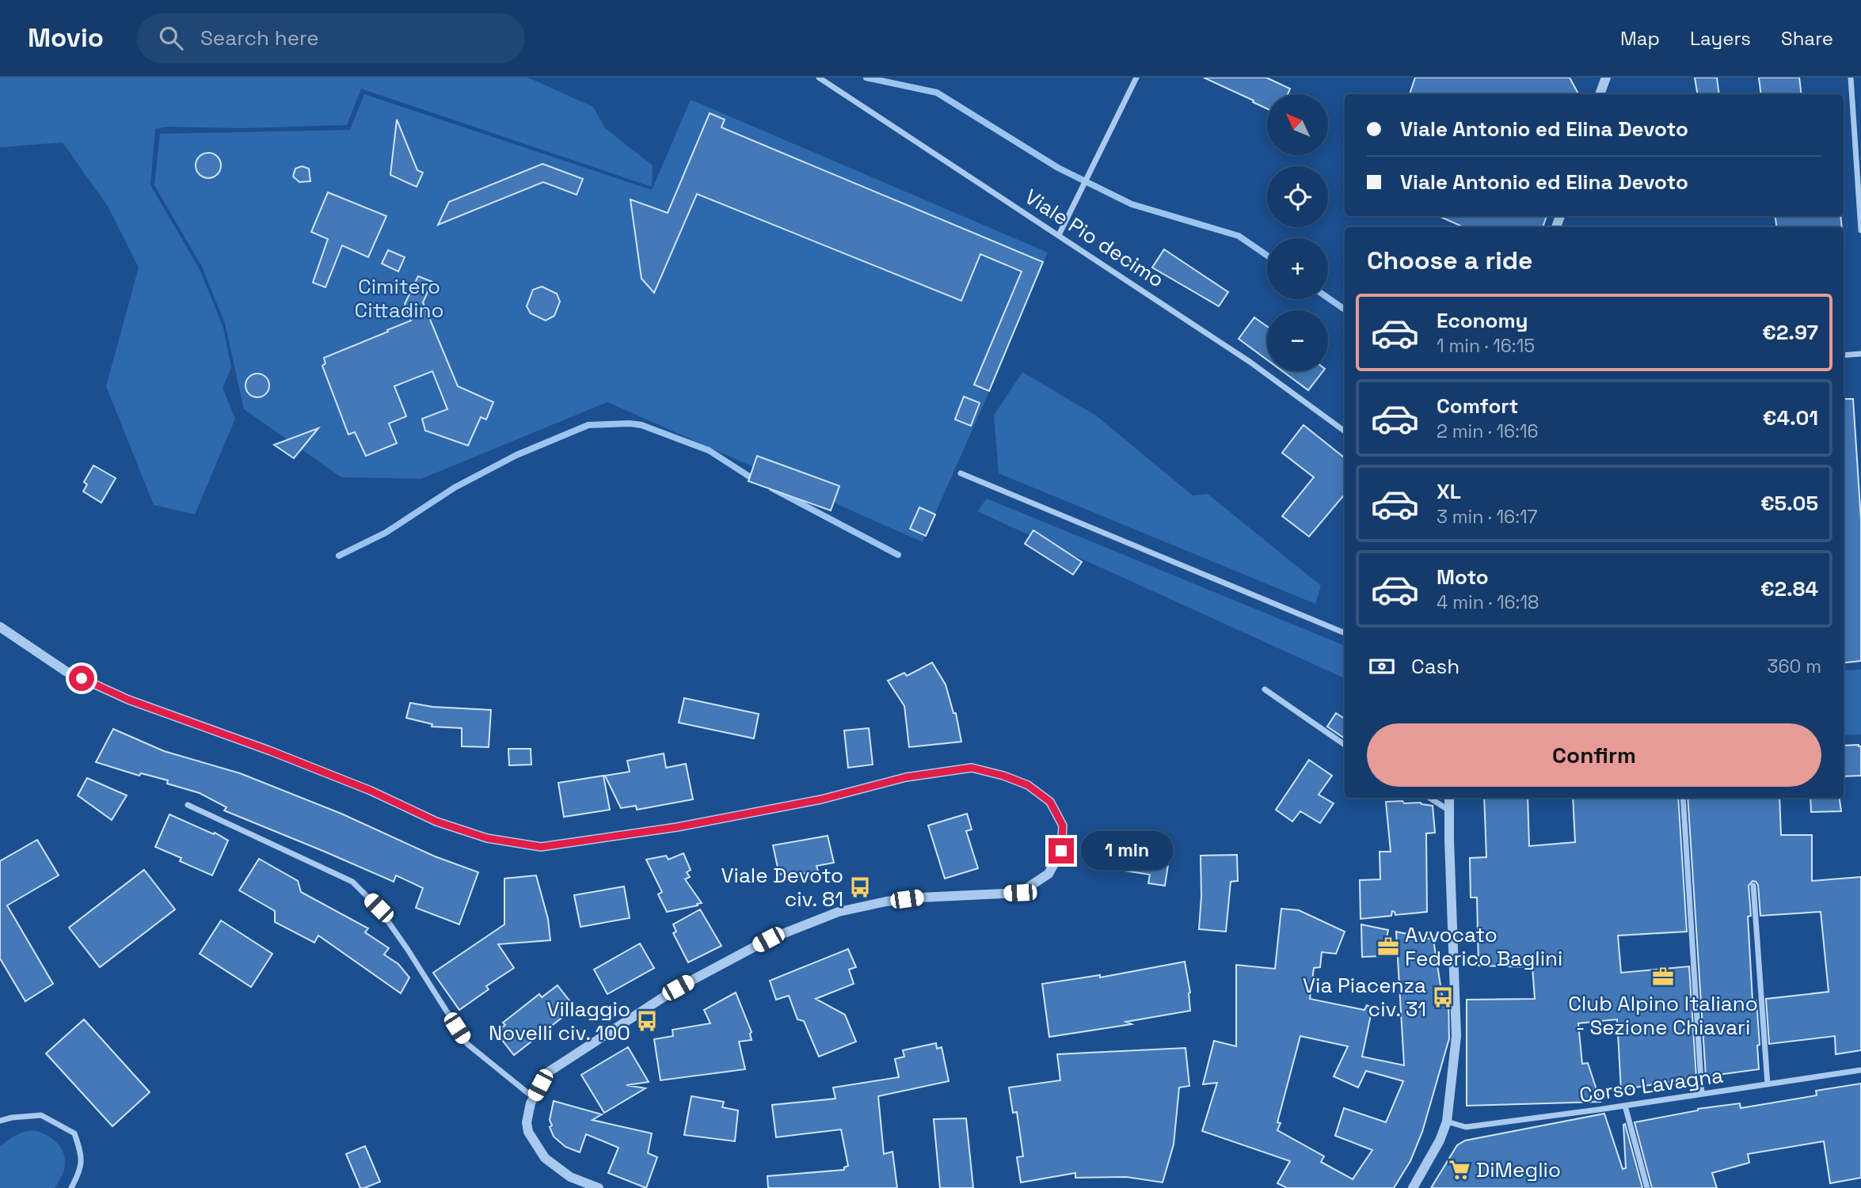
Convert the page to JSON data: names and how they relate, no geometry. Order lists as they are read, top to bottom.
{
  "streets": {
    "street": ["Viale Pio decimo", "Corso Lavagna"]
  },
  "parks": ["Cimitero Cittadino"],
  "places": {
    "bus stop": ["Viale Devoto civ. 81", "Via Piacenza civ. 31", "Villaggio Novelli civ. 100"],
    "office": ["Avvocato Federico Baglini", "Club Alpino Italiano - Sezione Chiavari"],
    "supermarket": ["DiMeglio"]
  },
  "north": "top left",
  "page": {
    "header": "Movio",
    "search": "Search here",
    "nav": ["Map", "Layers", "Share"],
    "map_buttons": ["+", "−"],
    "banner": ["Viale Antonio ed Elina Devoto", "Viale Antonio ed Elina Devoto"],
    "heading": "Choose a ride",
    "list": [
      {
        "name": "Economy",
        "note": "1 min · 16:15",
        "value": "€2.97"
      },
      {
        "name": "Comfort",
        "note": "2 min · 16:16",
        "value": "€4.01"
      },
      {
        "name": "XL",
        "note": "3 min · 16:17",
        "value": "€5.05"
      },
      {
        "name": "Moto",
        "note": "4 min · 16:18",
        "value": "€2.84"
      }
    ],
    "pay": ["Cash", "360 m"],
    "buttons": "Confirm",
    "bubble": "1 min"
  }
}
